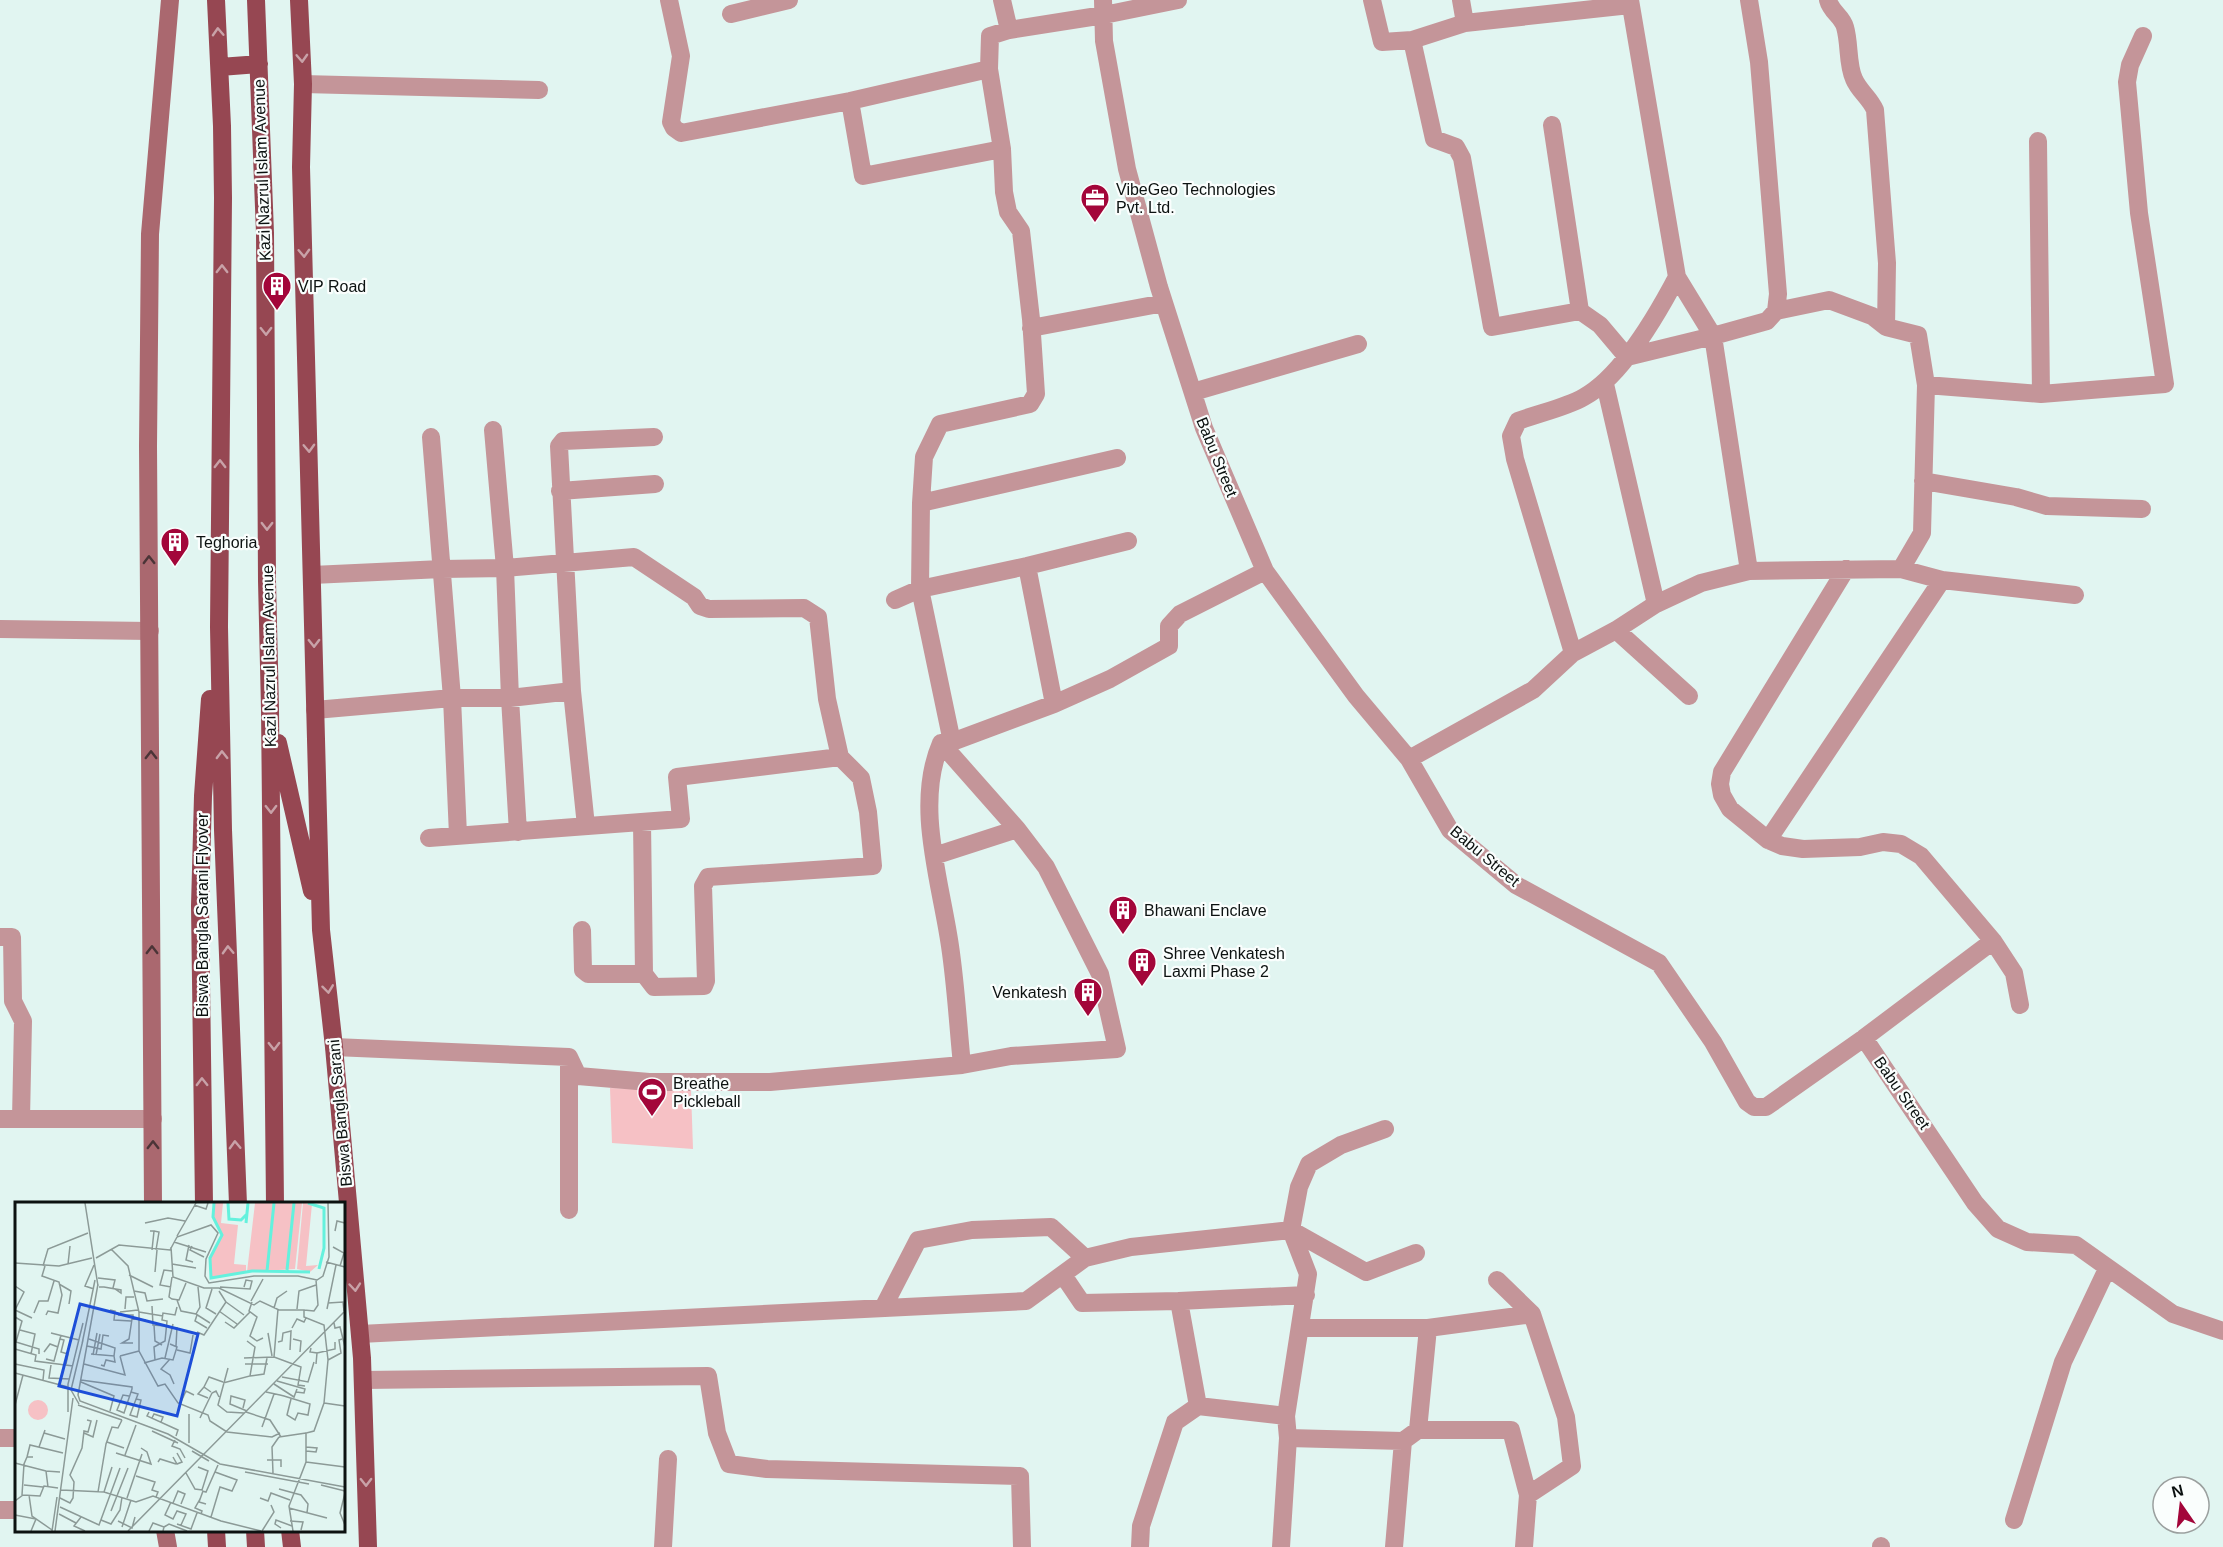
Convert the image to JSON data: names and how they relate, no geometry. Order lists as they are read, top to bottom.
{
  "streets": {
    "main road": ["Kazi Nazrul Islam Avenue", "Biswa Bangla Sarani Flyover", "Biswa Bangla Sarani"],
    "street": ["Babu Street"]
  },
  "places": {
    "office": ["VibeGeo Technologies Pvt. Ltd."],
    "building": [
      "VIP Road",
      "Teghoria",
      "Bhawani Enclave",
      "Shree Venkatesh Laxmi Phase 2",
      "Venkatesh"
    ],
    "sports": ["Breathe Pickleball"]
  },
  "north": "top"
}
